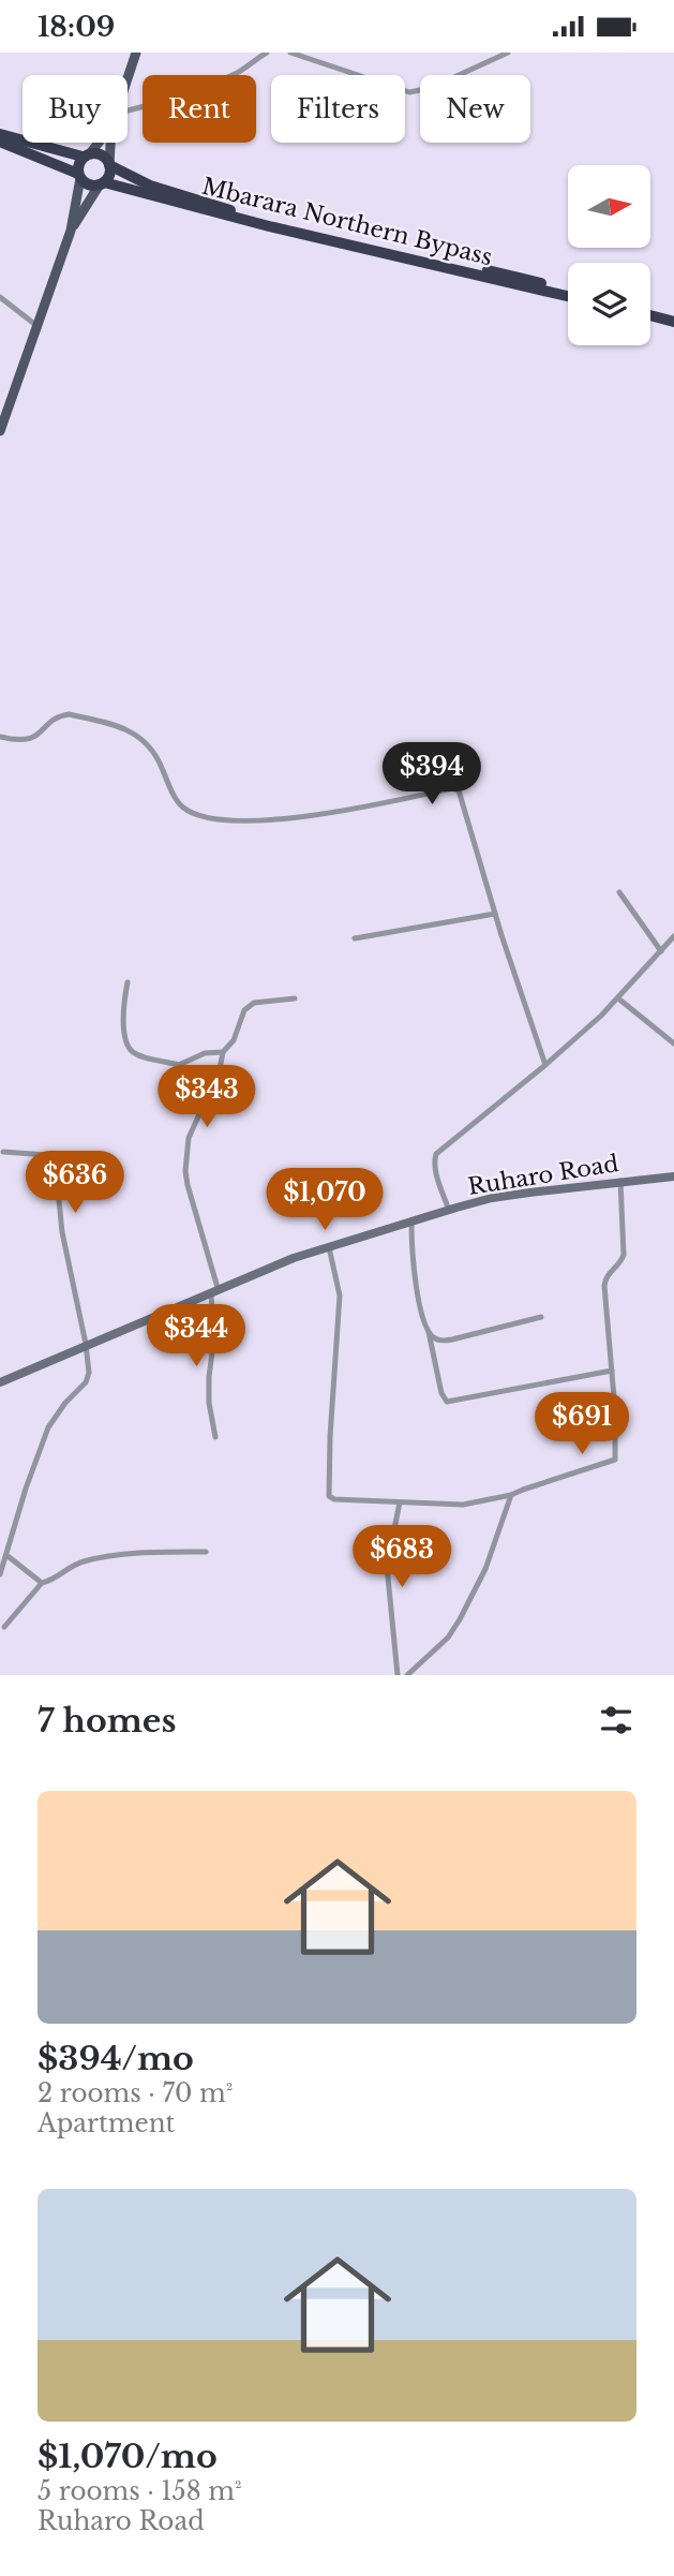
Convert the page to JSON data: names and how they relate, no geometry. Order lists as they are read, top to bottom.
{
  "streets": {
    "highway": ["Mbarara Northern Bypass"],
    "street": ["Ruharo Road"]
  },
  "north": "right",
  "page": {
    "status": "18:09",
    "chip": [
      "Buy",
      "Rent",
      "Filters",
      "New"
    ],
    "price": [
      "$394",
      "$343",
      "$636",
      "$1,070",
      "$344",
      "$691",
      "$683"
    ],
    "heading": "7 homes",
    "list": [
      {
        "name": "$394/mo",
        "note": "2 rooms · 70 m² · Apartment"
      },
      {
        "name": "$1,070/mo",
        "note": "5 rooms · 158 m² · Ruharo Road"
      }
    ]
  }
}
